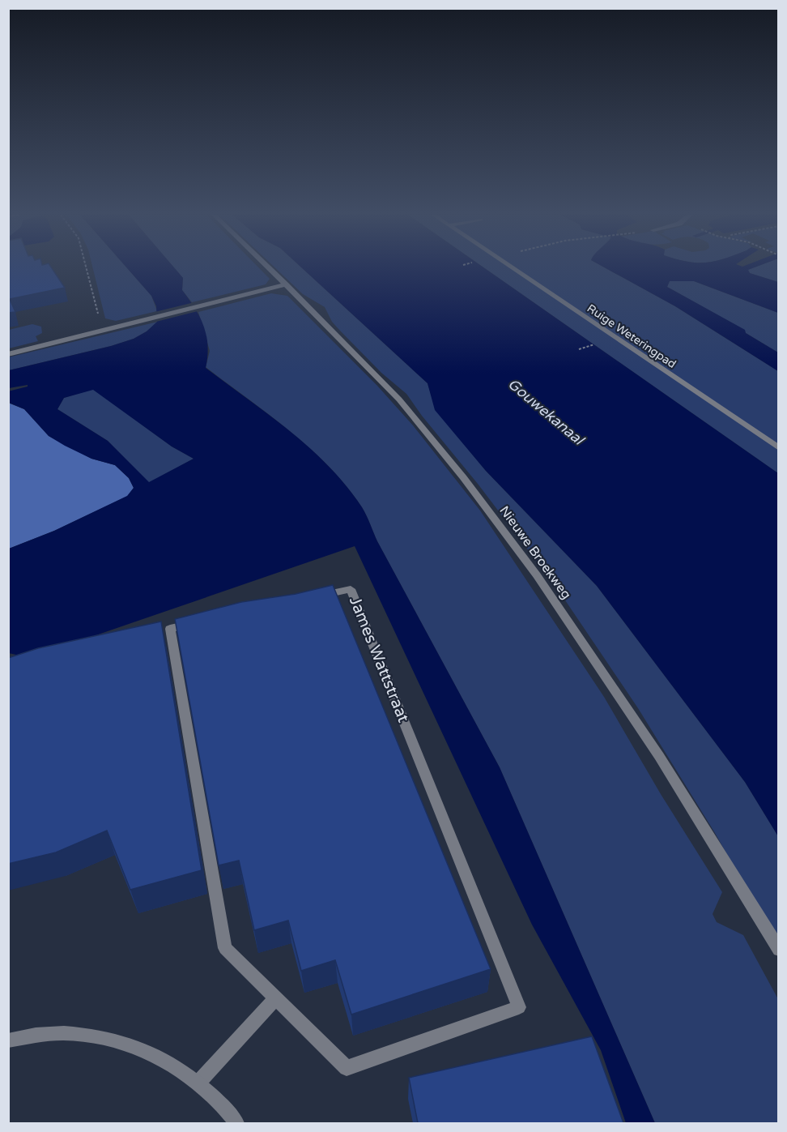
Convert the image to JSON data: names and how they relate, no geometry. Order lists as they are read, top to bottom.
{
  "streets": {
    "street": ["Ruige Weteringpad", "Nieuwe Broekweg", "James Wattstraat"]
  },
  "water": ["Gouwekanaal"]
}
